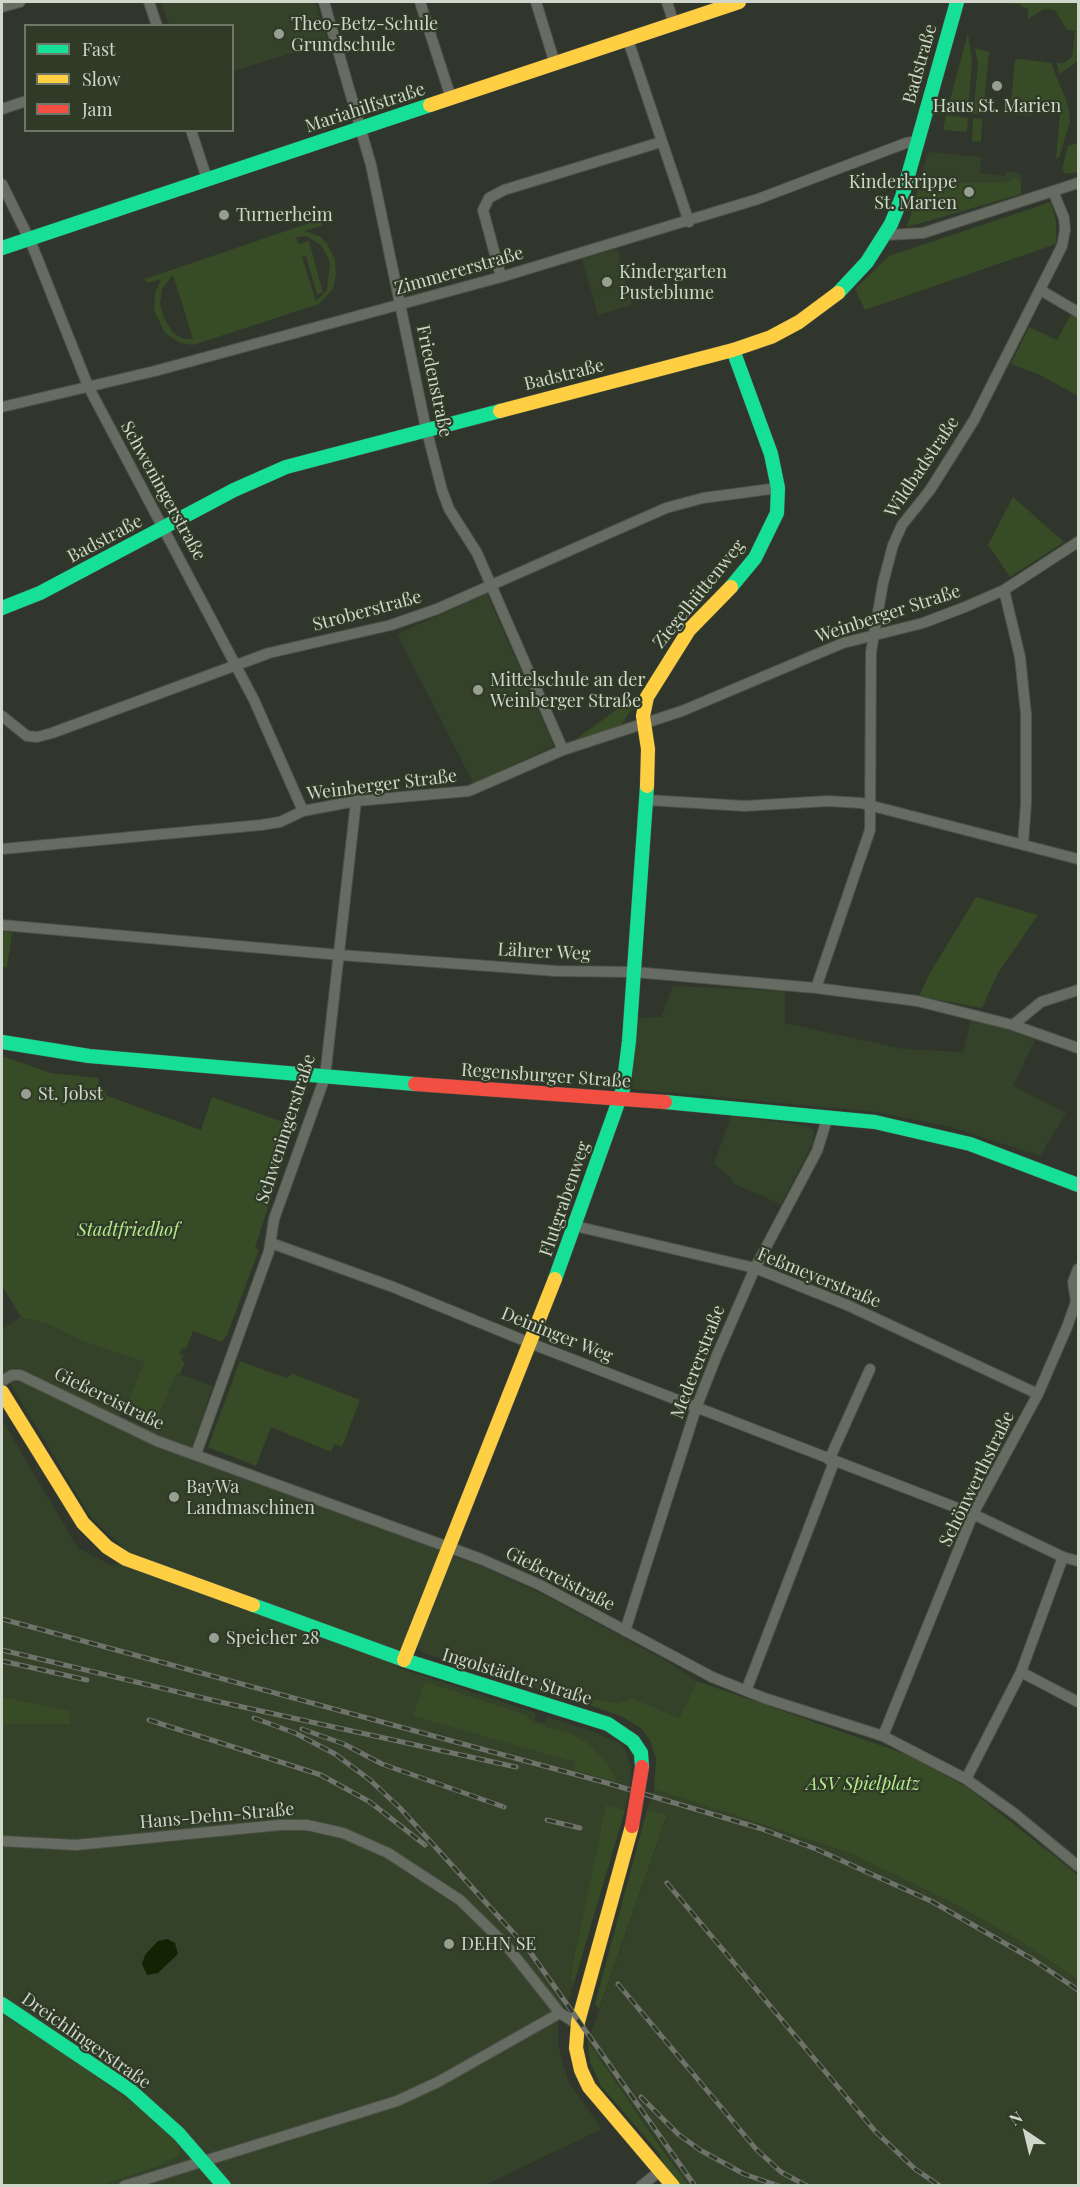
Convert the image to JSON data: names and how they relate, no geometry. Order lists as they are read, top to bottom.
{
  "streets": {
    "street": [
      "Badstraße",
      "Mariahilfstraße",
      "Zimmererstraße",
      "Friedenstraße",
      "Wildbadstraße",
      "Schweningerstraße",
      "Ziegelhüttenweg",
      "Stroberstraße",
      "Weinberger Straße",
      "Lährer Weg",
      "Regensburger Straße",
      "Flutgrabenweg",
      "Feßmeyerstraße",
      "Deininger Weg",
      "Medererstraße",
      "Gießereistraße",
      "Schönwerthstraße",
      "Ingolstädter Straße",
      "Hans-Dehn-Straße",
      "Dreichlingerstraße"
    ]
  },
  "crossings": [
    ["Badstraße", "Zimmererstraße"],
    ["Badstraße", "Friedenstraße"],
    ["Badstraße", "Schweningerstraße"],
    ["Badstraße", "Ziegelhüttenweg"],
    ["Mariahilfstraße", "Friedenstraße"],
    ["Mariahilfstraße", "Schweningerstraße"],
    ["Zimmererstraße", "Friedenstraße"],
    ["Zimmererstraße", "Schweningerstraße"],
    ["Friedenstraße", "Stroberstraße"],
    ["Friedenstraße", "Weinberger Straße"],
    ["Wildbadstraße", "Weinberger Straße"],
    ["Wildbadstraße", "Lährer Weg"],
    ["Schweningerstraße", "Stroberstraße"],
    ["Schweningerstraße", "Weinberger Straße"],
    ["Schweningerstraße", "Lährer Weg"],
    ["Schweningerstraße", "Regensburger Straße"],
    ["Schweningerstraße", "Deininger Weg"],
    ["Schweningerstraße", "Gießereistraße"],
    ["Ziegelhüttenweg", "Stroberstraße"],
    ["Ziegelhüttenweg", "Weinberger Straße"],
    ["Ziegelhüttenweg", "Flutgrabenweg"],
    ["Weinberger Straße", "Flutgrabenweg"],
    ["Lährer Weg", "Flutgrabenweg"],
    ["Regensburger Straße", "Flutgrabenweg"],
    ["Regensburger Straße", "Medererstraße"],
    ["Flutgrabenweg", "Feßmeyerstraße"],
    ["Flutgrabenweg", "Deininger Weg"],
    ["Flutgrabenweg", "Gießereistraße"],
    ["Flutgrabenweg", "Ingolstädter Straße"],
    ["Feßmeyerstraße", "Medererstraße"],
    ["Feßmeyerstraße", "Schönwerthstraße"],
    ["Deininger Weg", "Medererstraße"],
    ["Deininger Weg", "Schönwerthstraße"],
    ["Medererstraße", "Gießereistraße"],
    ["Gießereistraße", "Schönwerthstraße"],
    ["Ingolstädter Straße", "Hans-Dehn-Straße"]
  ],
  "parks": ["Stadtfriedhof", "ASV Spielplatz"],
  "places": [
    "Theo-Betz-Schule Grundschule",
    "Haus St. Marien",
    "Kinderkrippe St. Marien",
    "Turnerheim",
    "Kindergarten Pusteblume",
    "Mittelschule an der Weinberger Straße",
    "St. Jobst",
    "BayWa Landmaschinen",
    "Speicher 28",
    "DEHN SE"
  ],
  "legend": ["Fast", "Slow", "Jam"],
  "north": "top left"
}
